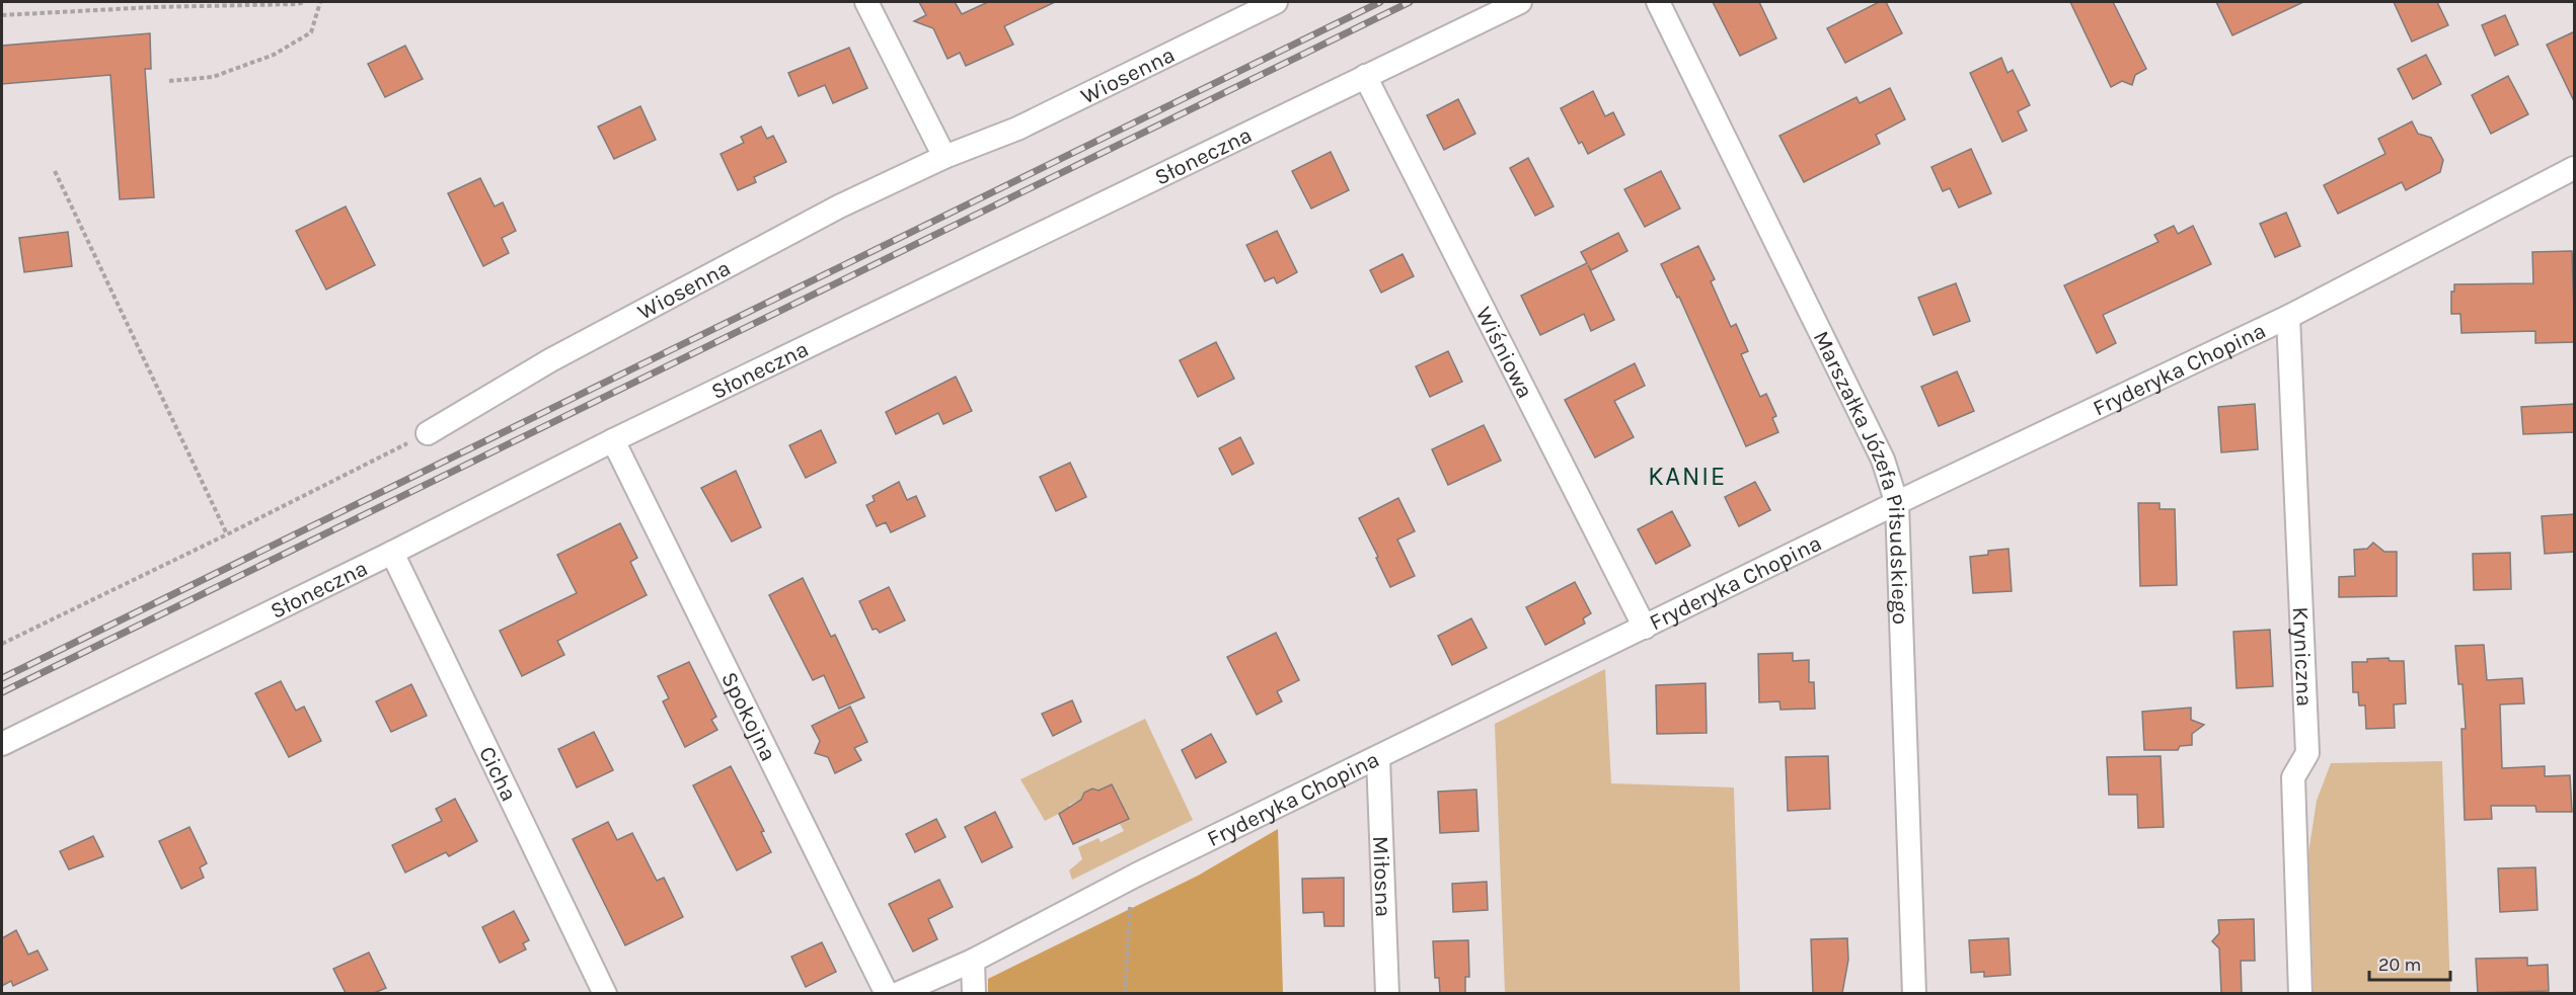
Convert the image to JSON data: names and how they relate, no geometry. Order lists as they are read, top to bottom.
{
  "streets": {
    "street": [
      "Wiosenna",
      "Słoneczna",
      "Wiśniowa",
      "Fryderyka Chopina",
      "Marszałka Józefa Piłsudskiego",
      "Kryniczna",
      "Spokojna",
      "Cicha",
      "Miłosna"
    ]
  },
  "crossings": [
    ["Słoneczna", "Wiśniowa"],
    ["Słoneczna", "Spokojna"],
    ["Słoneczna", "Cicha"],
    ["Wiśniowa", "Fryderyka Chopina"],
    ["Fryderyka Chopina", "Marszałka Józefa Piłsudskiego"],
    ["Fryderyka Chopina", "Kryniczna"],
    ["Fryderyka Chopina", "Miłosna"]
  ],
  "districts": ["KANIE"],
  "scale_bar": "20 m"
}
